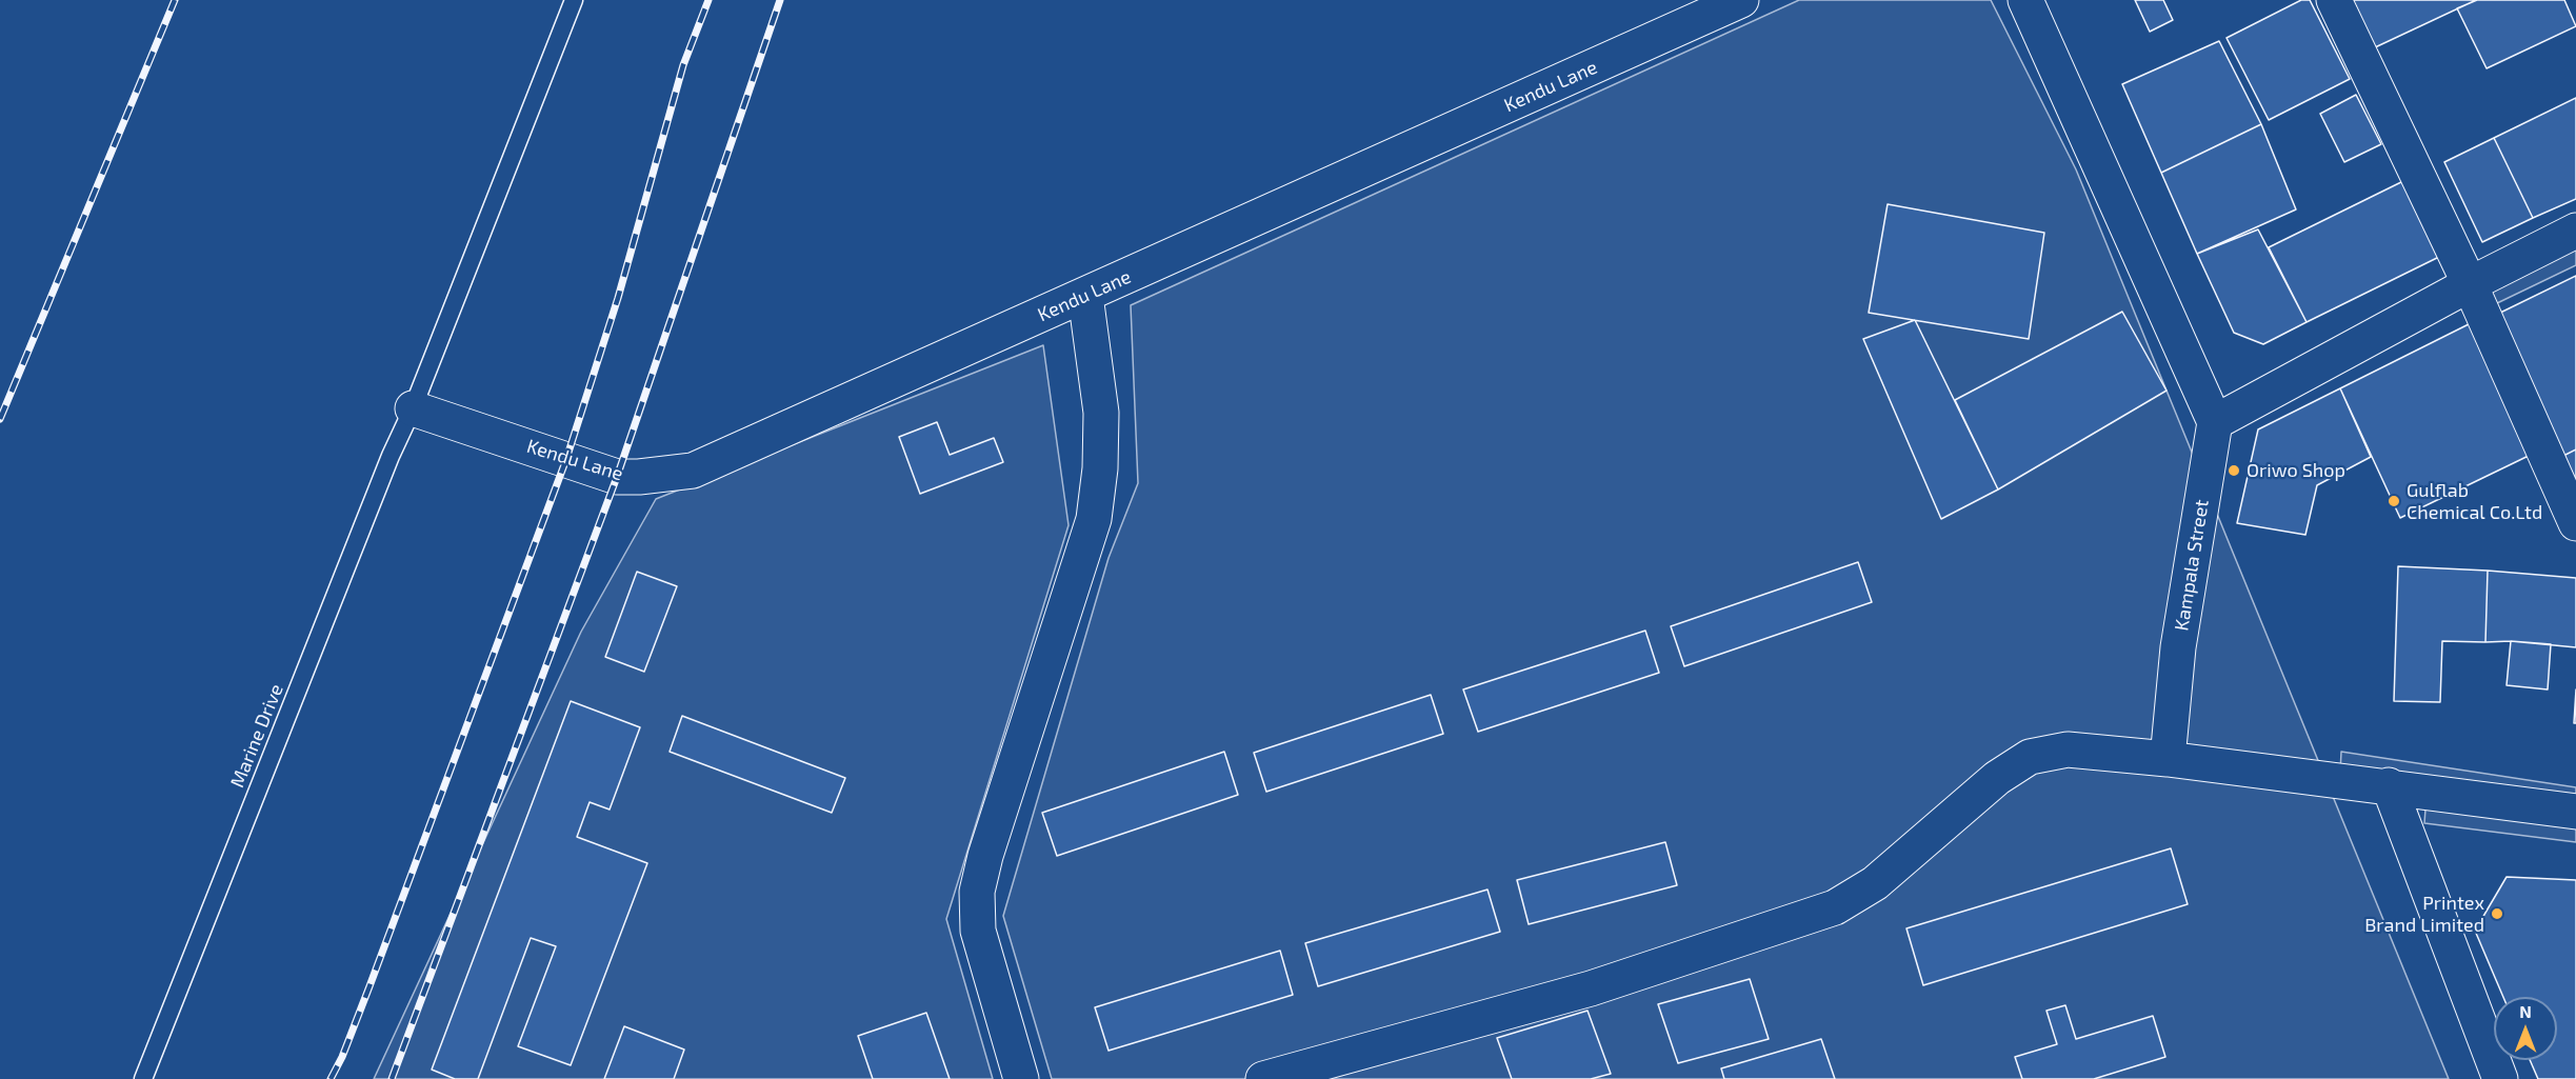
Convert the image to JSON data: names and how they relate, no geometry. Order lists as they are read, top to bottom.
{
  "streets": {
    "street": ["Kendu Lane", "Kampala Street"],
    "lane": ["Marine Drive"]
  },
  "crossings": [
    ["Kendu Lane", "Marine Drive"]
  ],
  "places": ["Oriwo Shop", "Gulflab Chemical Co.Ltd", "Printex Brand Limited"],
  "north": "top"
}
